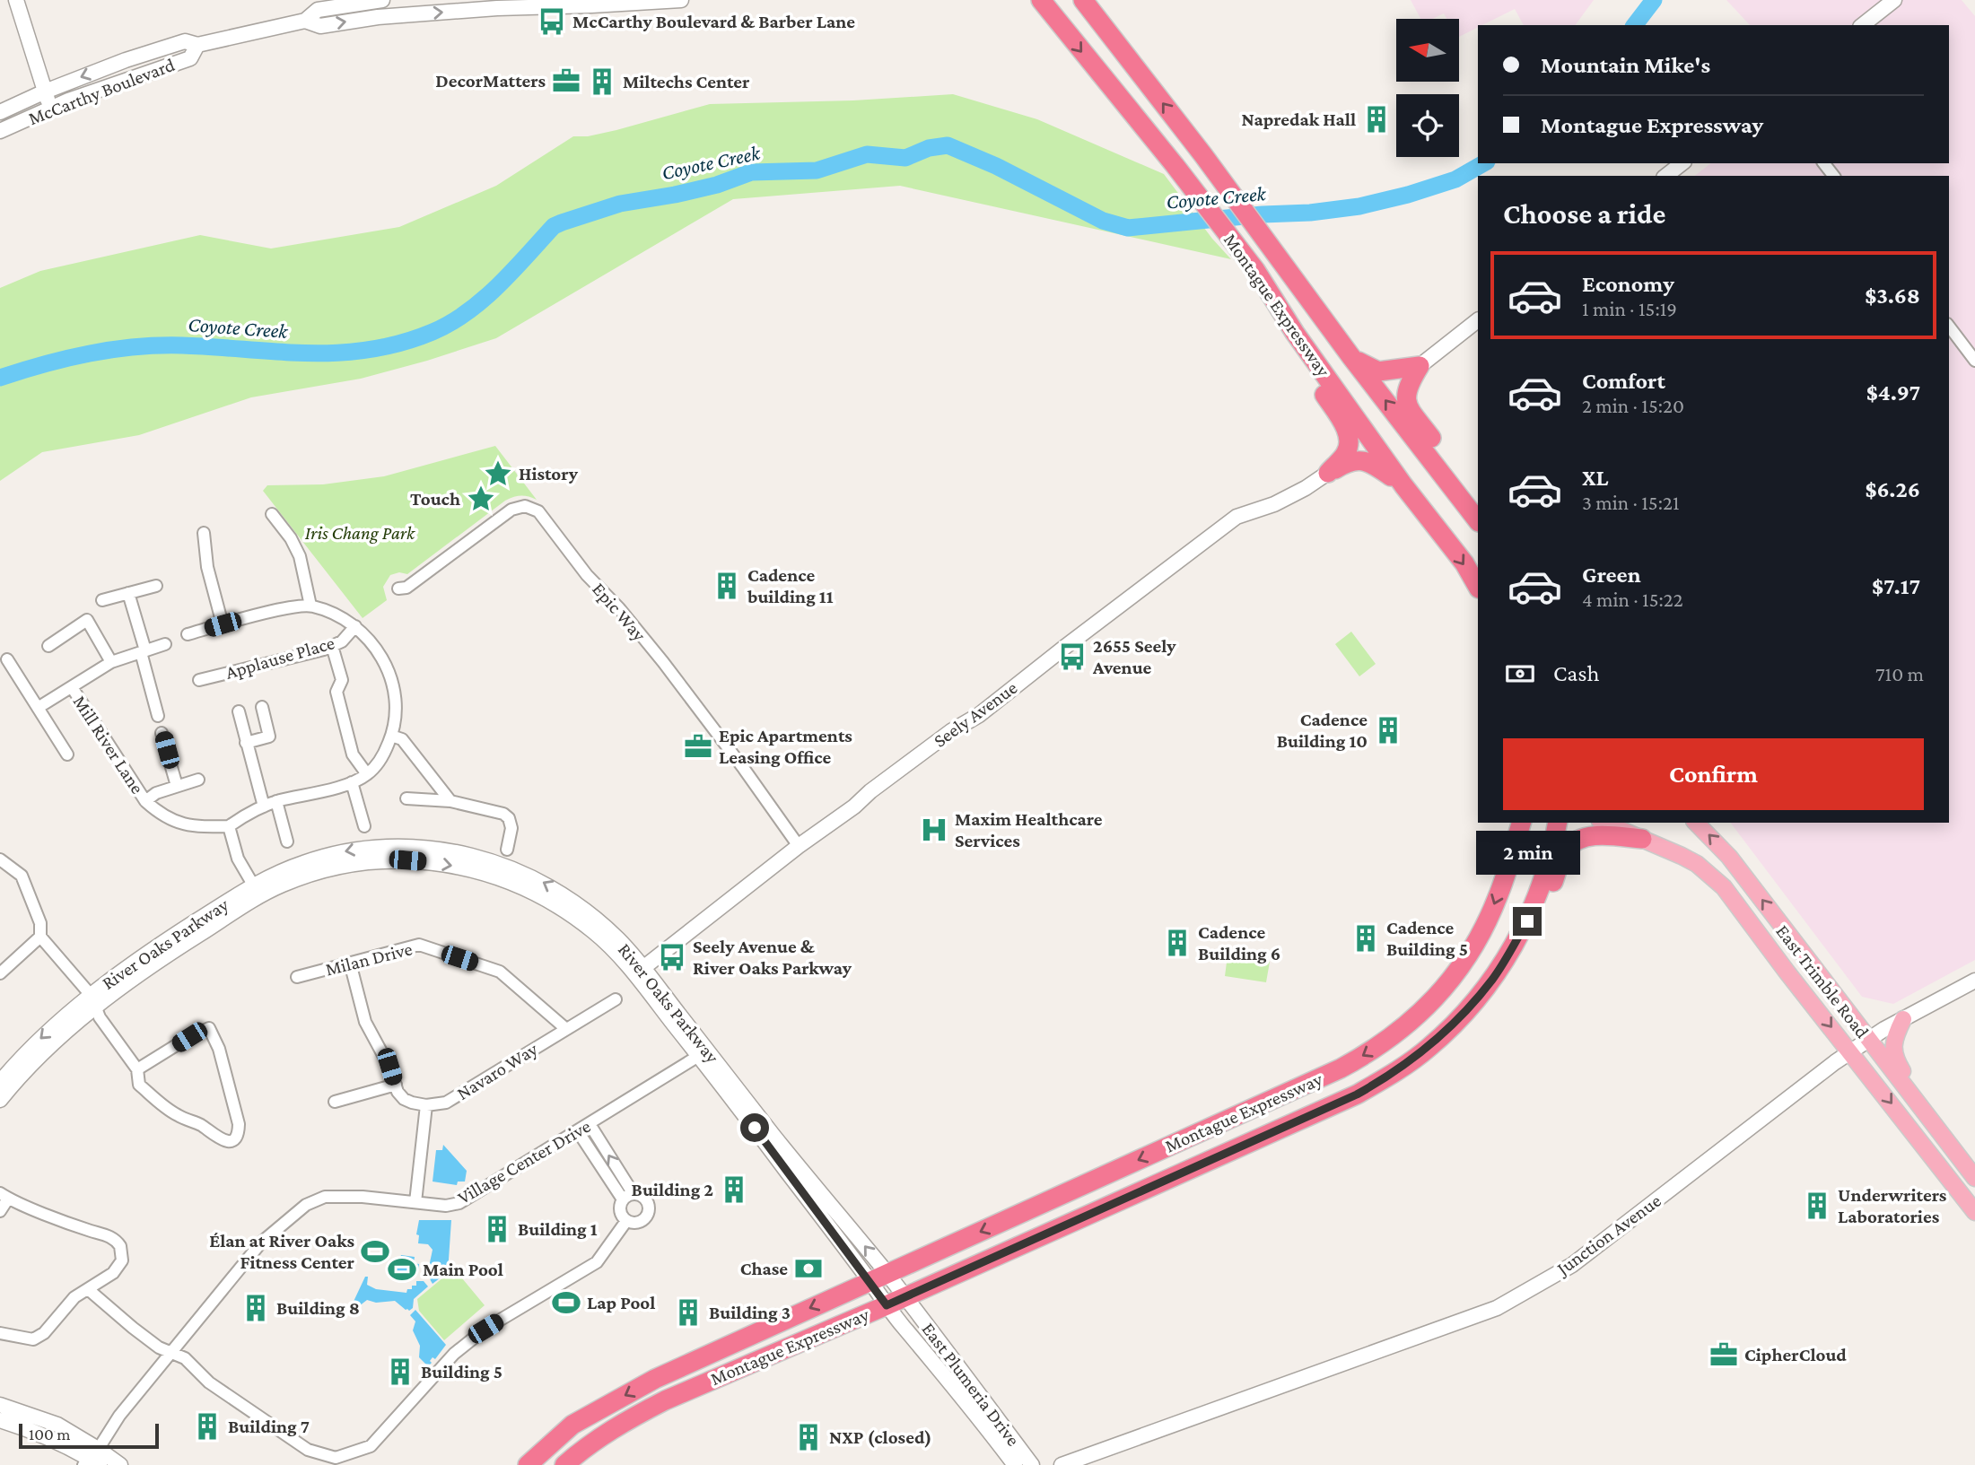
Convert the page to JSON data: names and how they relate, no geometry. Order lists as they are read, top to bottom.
{
  "streets": {
    "highway": ["Montague Expressway"],
    "main road": ["East Trimble Road"],
    "street": [
      "McCarthy Boulevard",
      "Epic Way",
      "Applause Place",
      "Seely Avenue",
      "Mill River Lane",
      "River Oaks Parkway",
      "Milan Drive",
      "Navaro Way",
      "Village Center Drive",
      "Junction Avenue",
      "East Plumeria Drive"
    ]
  },
  "crossings": [
    ["Montague Expressway", "River Oaks Parkway"],
    ["Montague Expressway", "East Plumeria Drive"],
    ["Epic Way", "Seely Avenue"],
    ["Seely Avenue", "River Oaks Parkway"],
    ["River Oaks Parkway", "Village Center Drive"],
    ["River Oaks Parkway", "East Plumeria Drive"],
    ["Milan Drive", "Navaro Way"],
    ["East Trimble Road", "Junction Avenue"]
  ],
  "water": ["Coyote Creek"],
  "parks": ["Iris Chang Park"],
  "places": {
    "bus stop": ["McCarthy Boulevard & Barber Lane", "2655 Seely Avenue", "Seely Avenue & River Oaks Parkway"],
    "office": ["DecorMatters", "Epic Apartments Leasing Office", "CipherCloud"],
    "building": [
      "Miltechs Center",
      "Napredak Hall",
      "Cadence building 11",
      "Cadence Building 10",
      "Cadence Building 5",
      "Cadence Building 6",
      "Building 2",
      "Underwriters Laboratories",
      "Building 1",
      "Building 8",
      "Building 3",
      "Building 5",
      "Building 7",
      "NXP (closed)"
    ],
    "place": ["History", "Touch"],
    "hospital": ["Maxim Healthcare Services"],
    "sports": ["Élan at River Oaks Fitness Center", "Main Pool", "Lap Pool"],
    "bank": ["Chase"]
  },
  "scale_bar": "100 m",
  "north": "left",
  "page": {
    "banner": ["Mountain Mike's", "Montague Expressway"],
    "heading": "Choose a ride",
    "list": [
      {
        "name": "Economy",
        "note": "1 min · 15:19",
        "value": "$3.68"
      },
      {
        "name": "Comfort",
        "note": "2 min · 15:20",
        "value": "$4.97"
      },
      {
        "name": "XL",
        "note": "3 min · 15:21",
        "value": "$6.26"
      },
      {
        "name": "Green",
        "note": "4 min · 15:22",
        "value": "$7.17"
      }
    ],
    "pay": ["Cash", "710 m"],
    "buttons": "Confirm",
    "bubble": "2 min",
    "scale": "100 m"
  }
}
